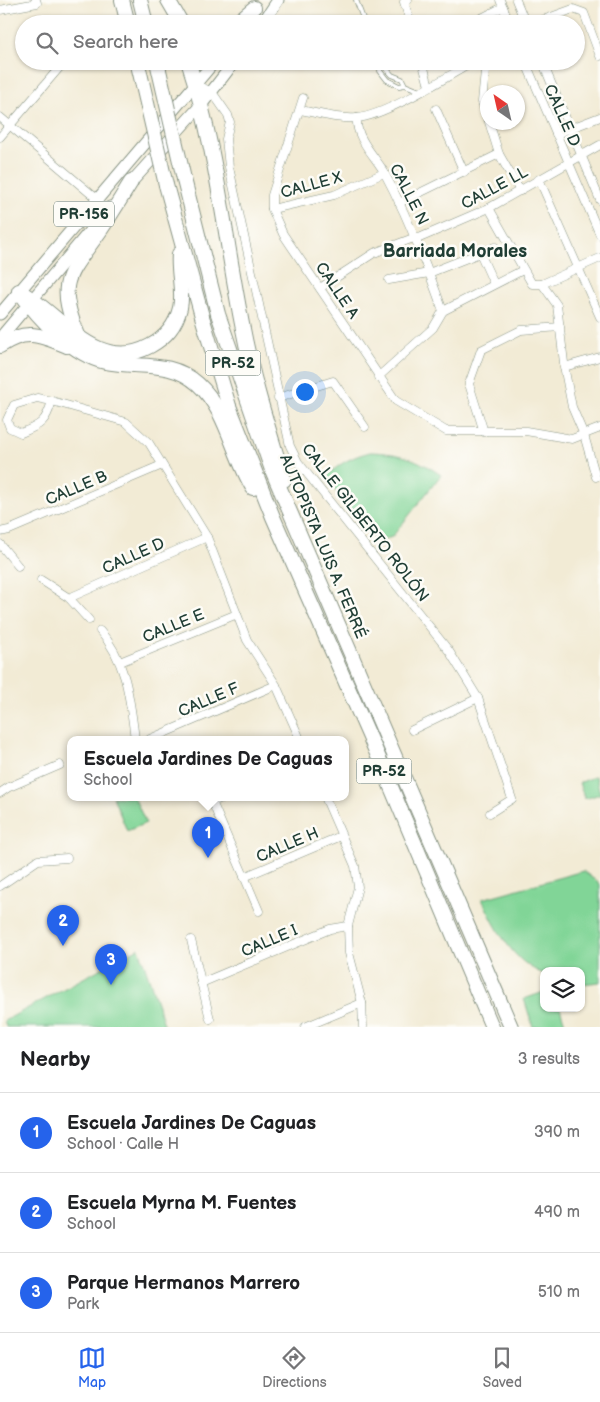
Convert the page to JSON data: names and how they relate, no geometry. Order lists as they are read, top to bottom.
{
  "streets": {
    "highway": ["PR-52", "AUTOPISTA LUIS A. FERRÉ"],
    "main road": ["PR-156"],
    "street": [
      "CALLE D",
      "CALLE X",
      "CALLE LL",
      "CALLE N",
      "CALLE A",
      "CALLE B",
      "CALLE GILBERTO ROLÓN",
      "CALLE E",
      "CALLE F",
      "CALLE H",
      "CALLE I"
    ]
  },
  "crossings": [
    ["CALLE D", "CALLE LL"],
    ["CALLE X", "CALLE N"],
    ["CALLE X", "CALLE A"],
    ["CALLE LL", "CALLE N"],
    ["CALLE LL", "CALLE A"],
    ["PR-156", "CALLE GILBERTO ROLÓN"]
  ],
  "districts": ["Barriada Morales"],
  "north": "top left",
  "page": {
    "search": "Search here",
    "popup": ["Escuela Jardines De Caguas", "School"],
    "pins": ["1", "2", "3"],
    "heading": ["Nearby", "3 results"],
    "list": [
      {
        "mark": "1",
        "name": "Escuela Jardines De Caguas",
        "note": "School · Calle H",
        "value": "390 m"
      },
      {
        "mark": "2",
        "name": "Escuela Myrna M. Fuentes",
        "note": "School",
        "value": "490 m"
      },
      {
        "mark": "3",
        "name": "Parque Hermanos Marrero",
        "note": "Park",
        "value": "510 m"
      }
    ],
    "nav": ["Map", "Directions", "Saved"]
  }
}
